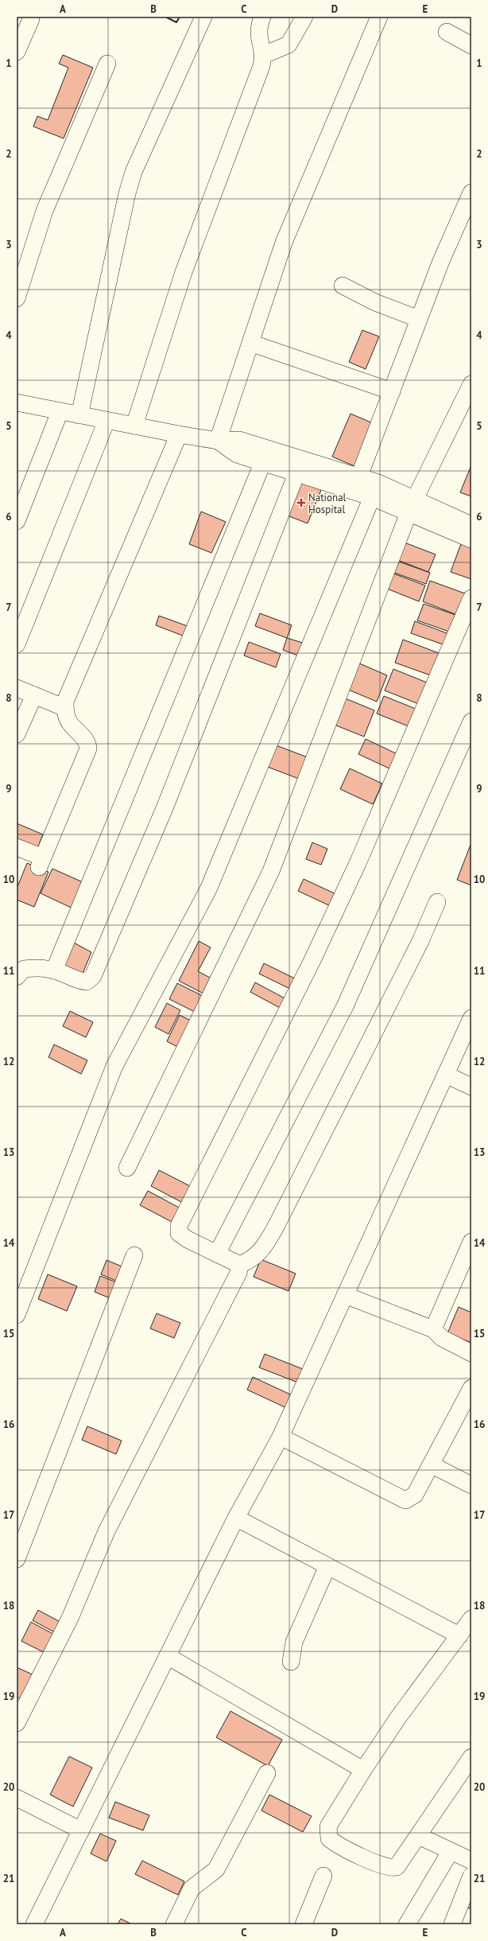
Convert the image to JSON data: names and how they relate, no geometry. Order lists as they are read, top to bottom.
{
  "places": {
    "health": ["National Hospital"]
  },
  "grid": {
    "columns": [
      "A",
      "B",
      "C",
      "D",
      "E"
    ],
    "rows": [
      "1",
      "2",
      "3",
      "4",
      "5",
      "6",
      "7",
      "8",
      "9",
      "10",
      "11",
      "12",
      "13",
      "14",
      "15",
      "16",
      "17",
      "18",
      "19",
      "20",
      "21"
    ]
  }
}
